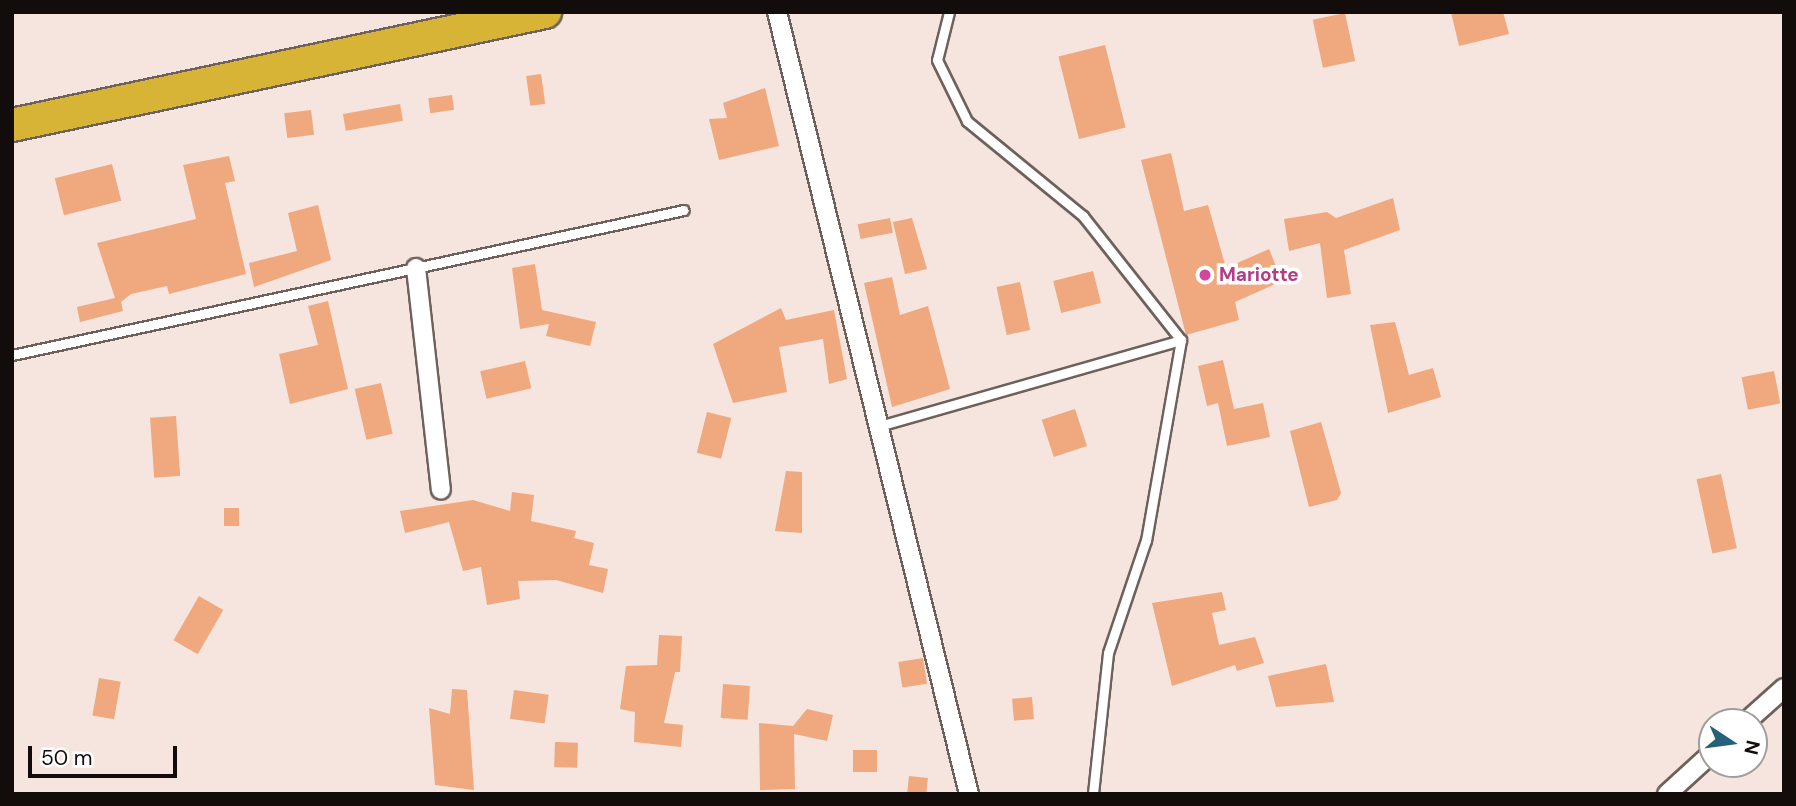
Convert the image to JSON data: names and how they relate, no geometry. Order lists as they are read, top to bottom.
{
  "places": ["Mariotte"],
  "scale_bar": "50 m",
  "north": "right"
}
